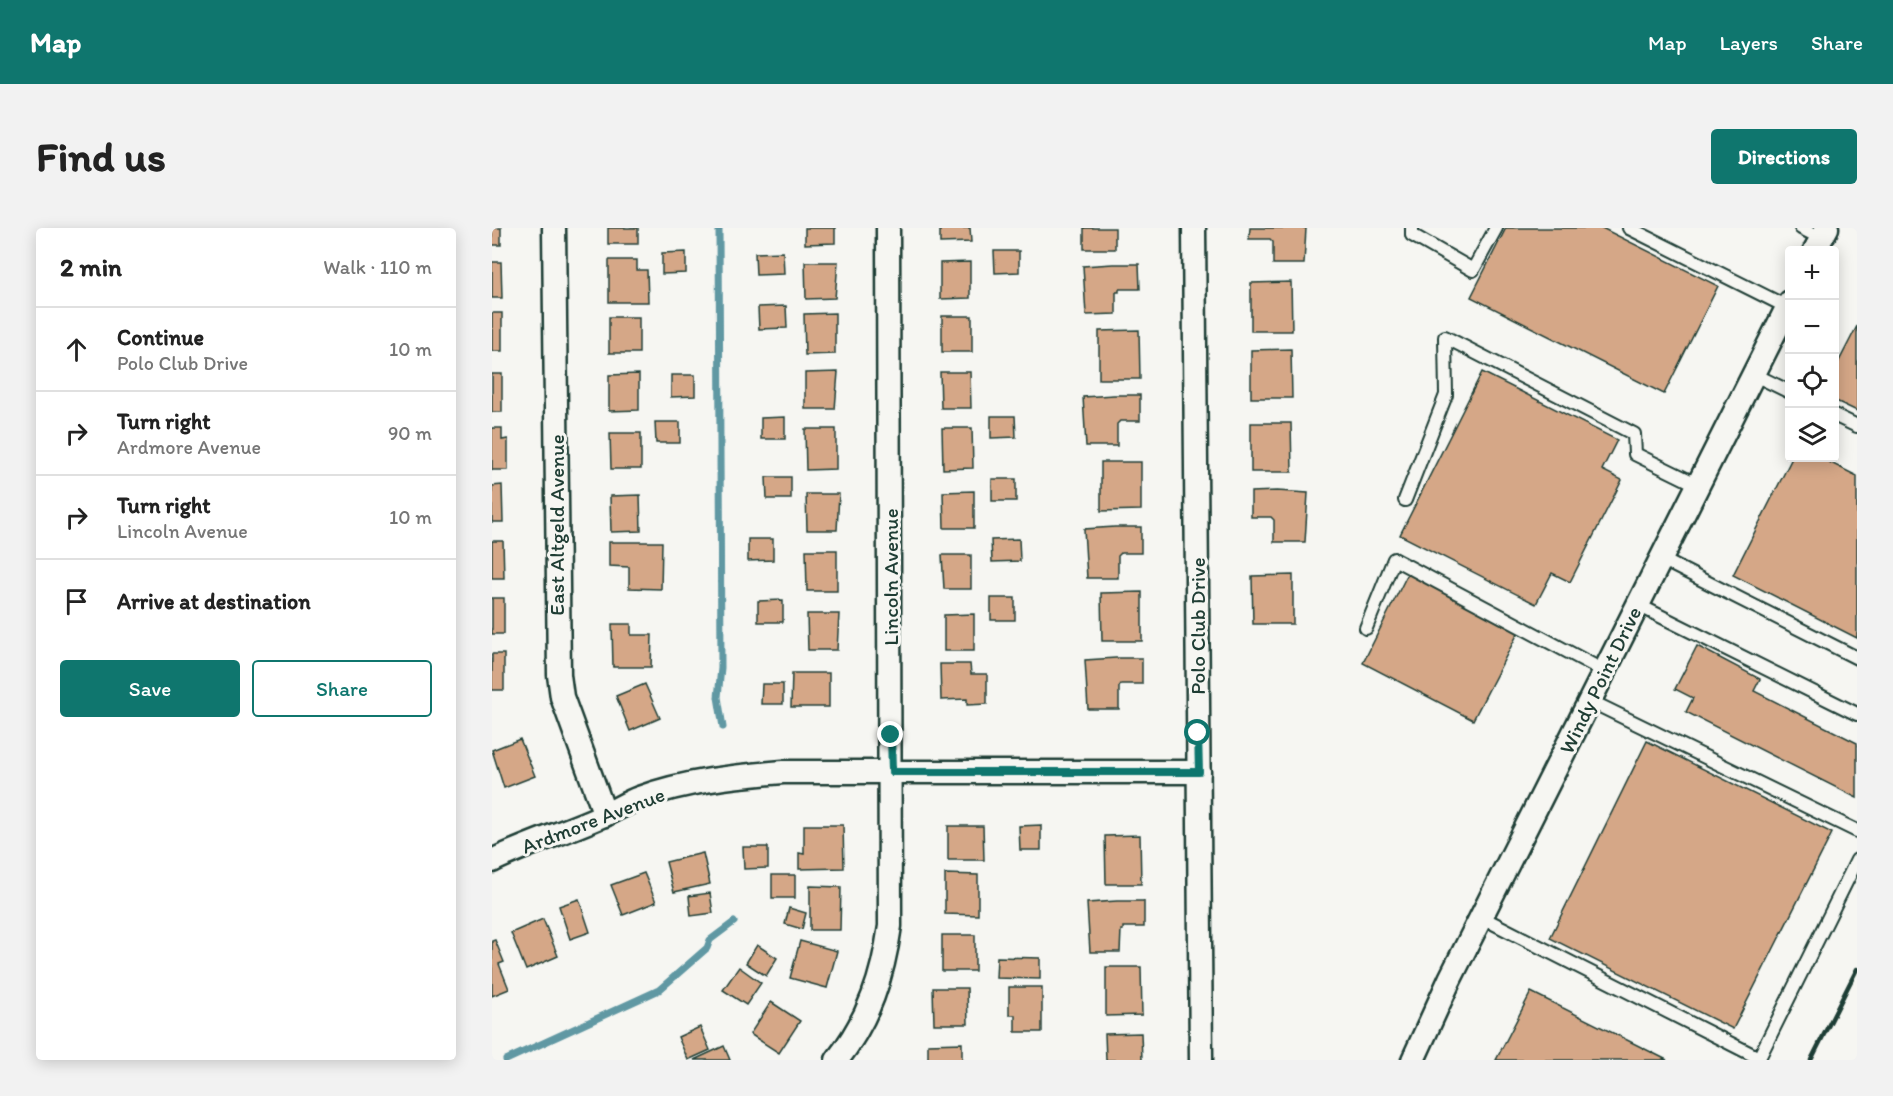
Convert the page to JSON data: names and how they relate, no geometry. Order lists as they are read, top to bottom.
{
  "streets": {
    "street": [
      "East Altgeld Avenue",
      "Lincoln Avenue",
      "Polo Club Drive",
      "Windy Point Drive",
      "Ardmore Avenue"
    ]
  },
  "crossings": [
    ["East Altgeld Avenue", "Ardmore Avenue"],
    ["Lincoln Avenue", "Ardmore Avenue"],
    ["Polo Club Drive", "Ardmore Avenue"]
  ],
  "page": {
    "header": "Map",
    "nav": ["Map", "Layers", "Share"],
    "buttons": [
      "Directions",
      ["Save", "Share"]
    ],
    "title": "Find us",
    "heading": ["2 min", "Walk · 110 m"],
    "map_buttons": ["+", "−"],
    "list": [
      ["Continue", "Polo Club Drive", "10 m"],
      ["Turn right", "Ardmore Avenue", "90 m"],
      ["Turn right", "Lincoln Avenue", "10 m"],
      "Arrive at destination"
    ]
  }
}
